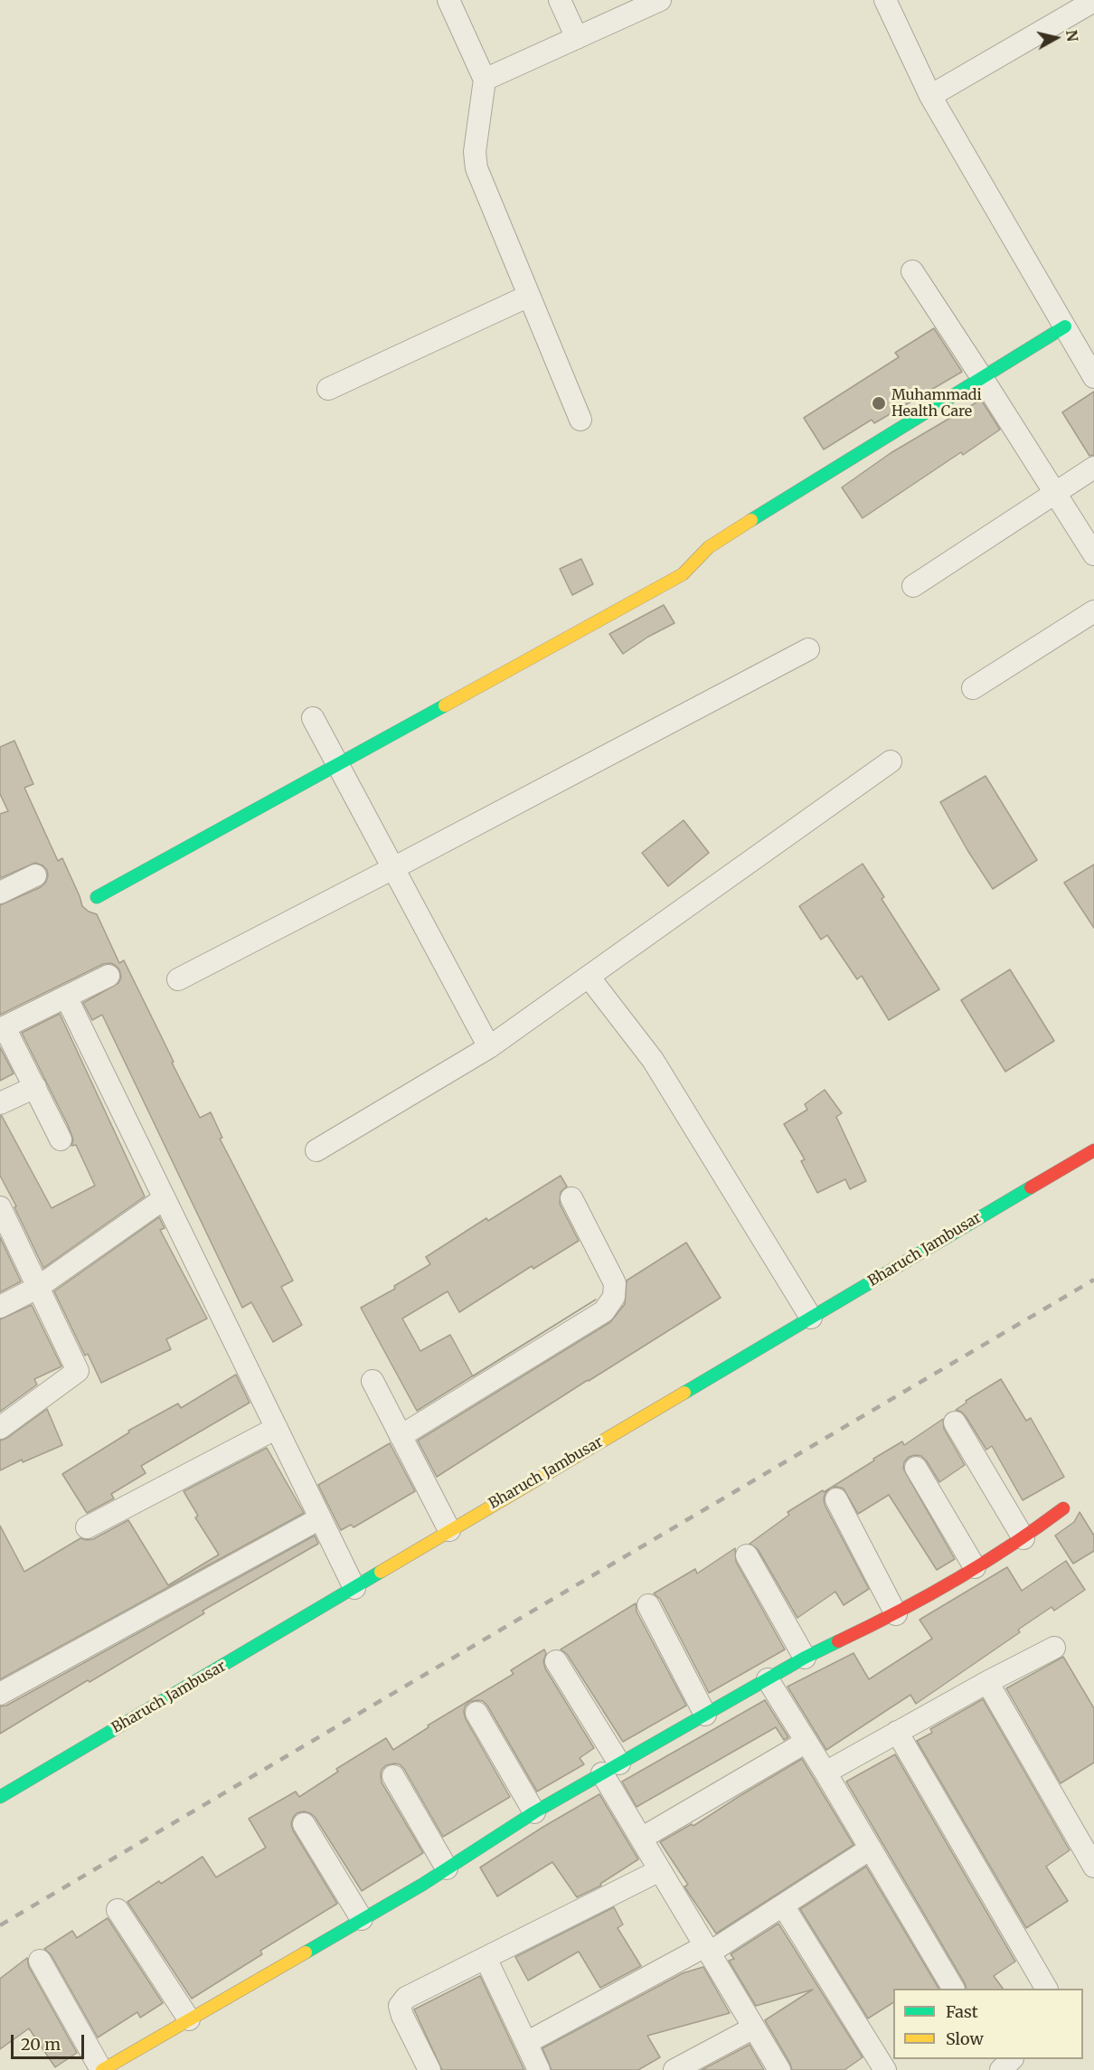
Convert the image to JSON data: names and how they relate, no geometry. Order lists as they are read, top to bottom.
{
  "streets": {
    "main road": ["Bharuch Jambusar"]
  },
  "places": ["Muhammadi Health Care"],
  "legend": ["Fast", "Slow"],
  "scale_bar": "20 m",
  "north": "right"
}
